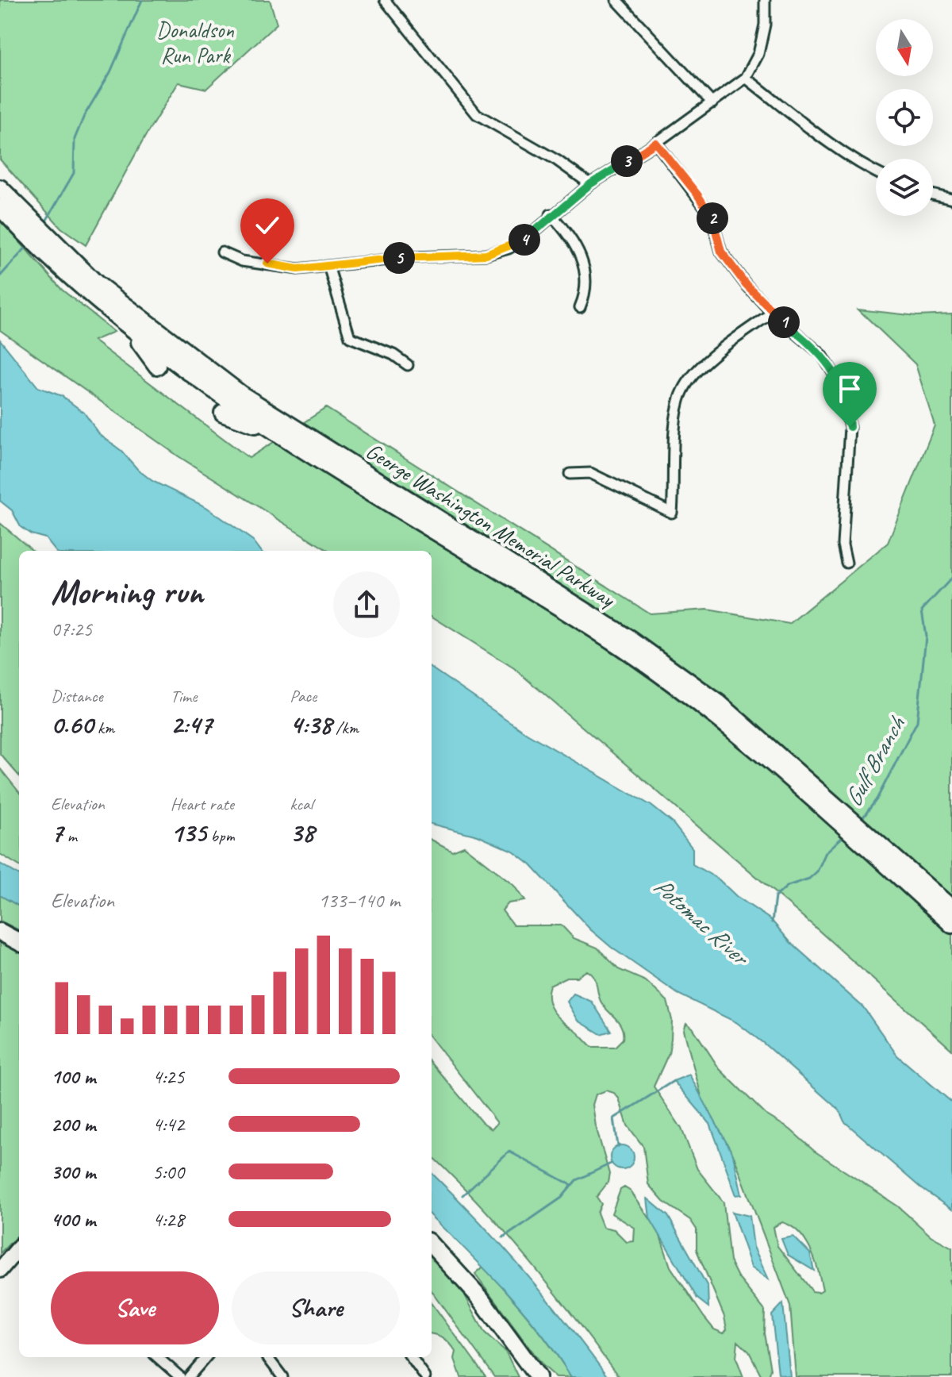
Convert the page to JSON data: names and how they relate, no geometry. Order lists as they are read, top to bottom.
{
  "streets": {
    "highway": ["George Washington Memorial Parkway"]
  },
  "water": ["Gulf Branch", "Potomac River"],
  "parks": ["Donaldson Run Park"],
  "north": "bottom",
  "page": {
    "pins": [
      "3",
      "2",
      "4",
      "5",
      "1"
    ],
    "heading": ["Morning run", "07:25"],
    "stats": [
      ["Distance", "0.60 km"],
      ["Time", "2:47"],
      ["Pace", "4:38 /km"],
      ["Elevation", "7 m"],
      ["Heart rate", "135 bpm"],
      ["kcal", "38"]
    ],
    "chart": ["Elevation", "133–140 m"],
    "list": [
      {
        "name": "100 m",
        "note": "4:25"
      },
      {
        "name": "200 m",
        "note": "4:42"
      },
      {
        "name": "300 m",
        "note": "5:00"
      },
      {
        "name": "400 m",
        "note": "4:28"
      }
    ],
    "buttons": ["Save", "Share"]
  }
}
